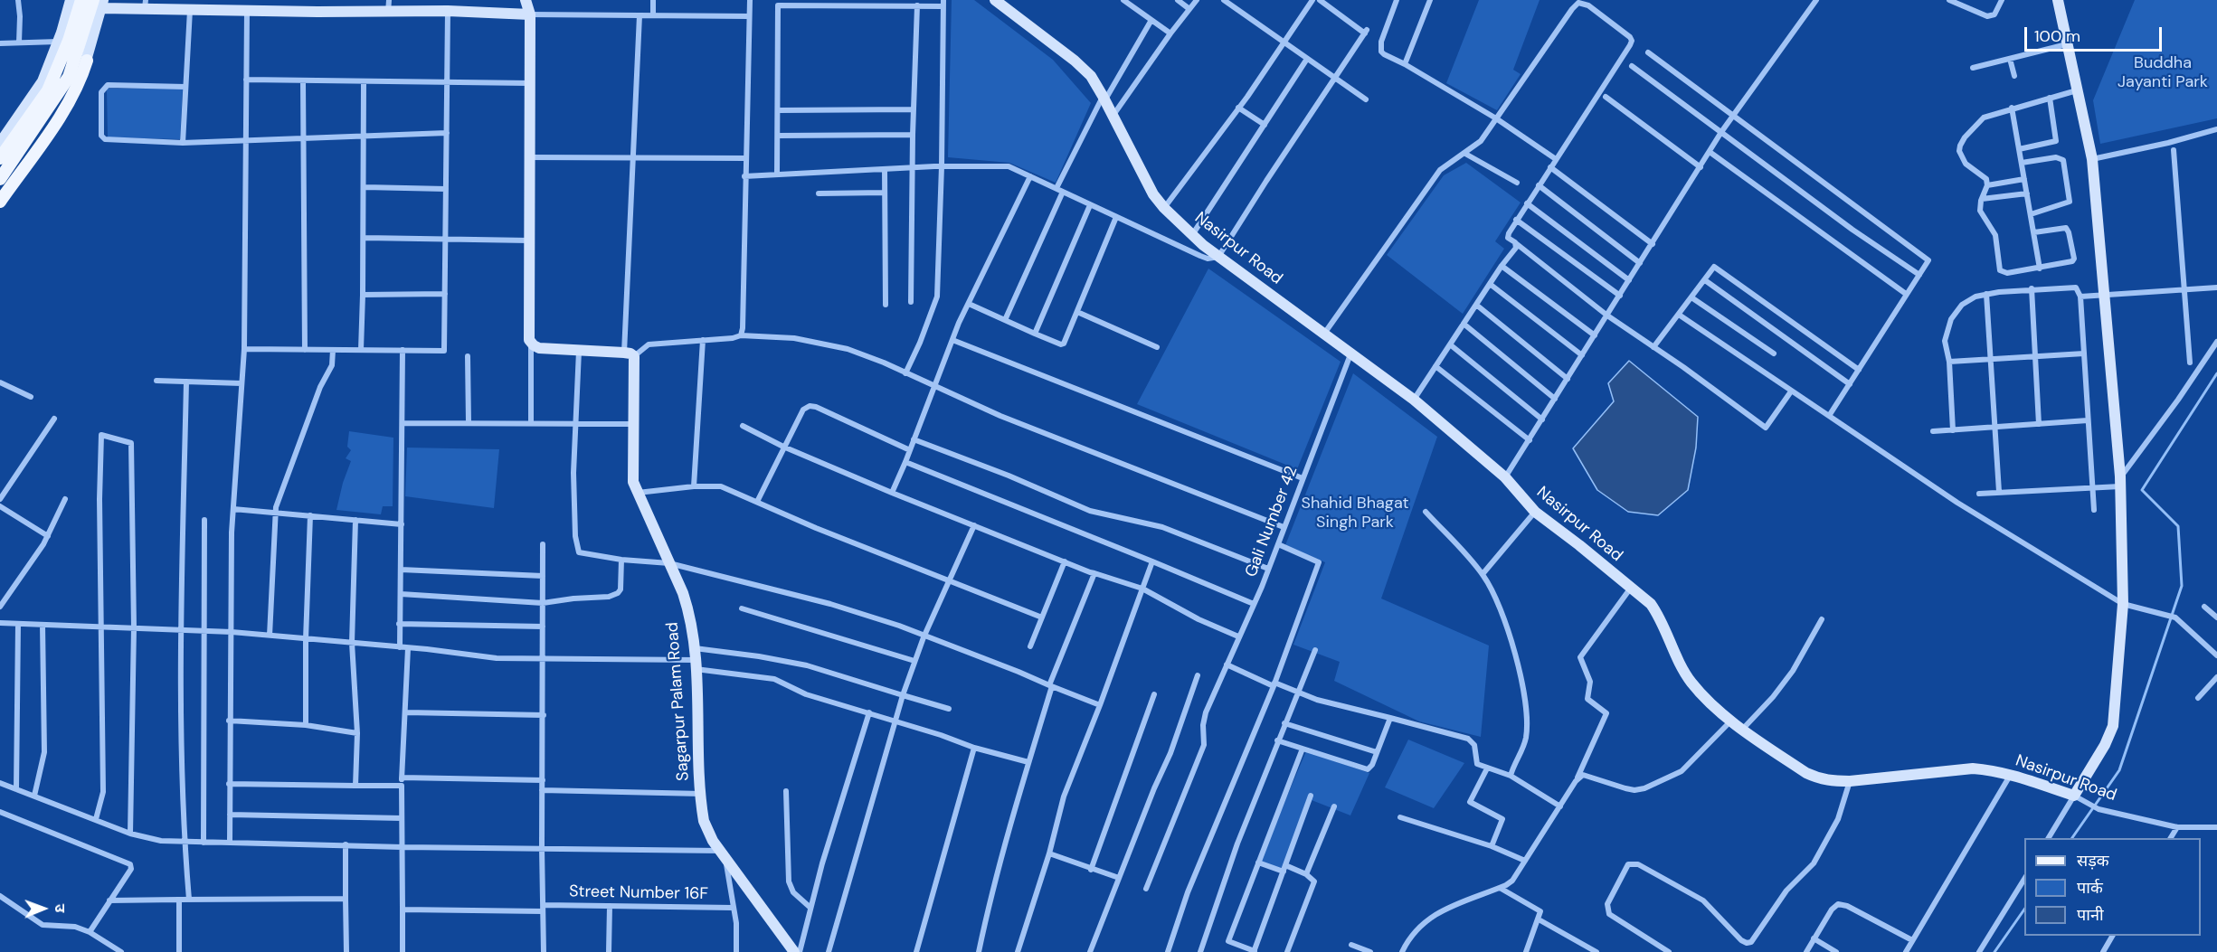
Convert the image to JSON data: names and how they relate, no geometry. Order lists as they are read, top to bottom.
{
  "streets": {
    "street": [
      "Nasirpur Road",
      "Gali Number 42",
      "Sagarpur Palam Road",
      "Street Number 16F"
    ]
  },
  "crossings": [
    ["Nasirpur Road", "Gali Number 42"]
  ],
  "parks": ["Buddha Jayanti Park", "Shahid Bhagat Singh Park"],
  "legend": ["सड़क", "पार्क", "पानी"],
  "scale_bar": "100 m",
  "north": "right"
}
